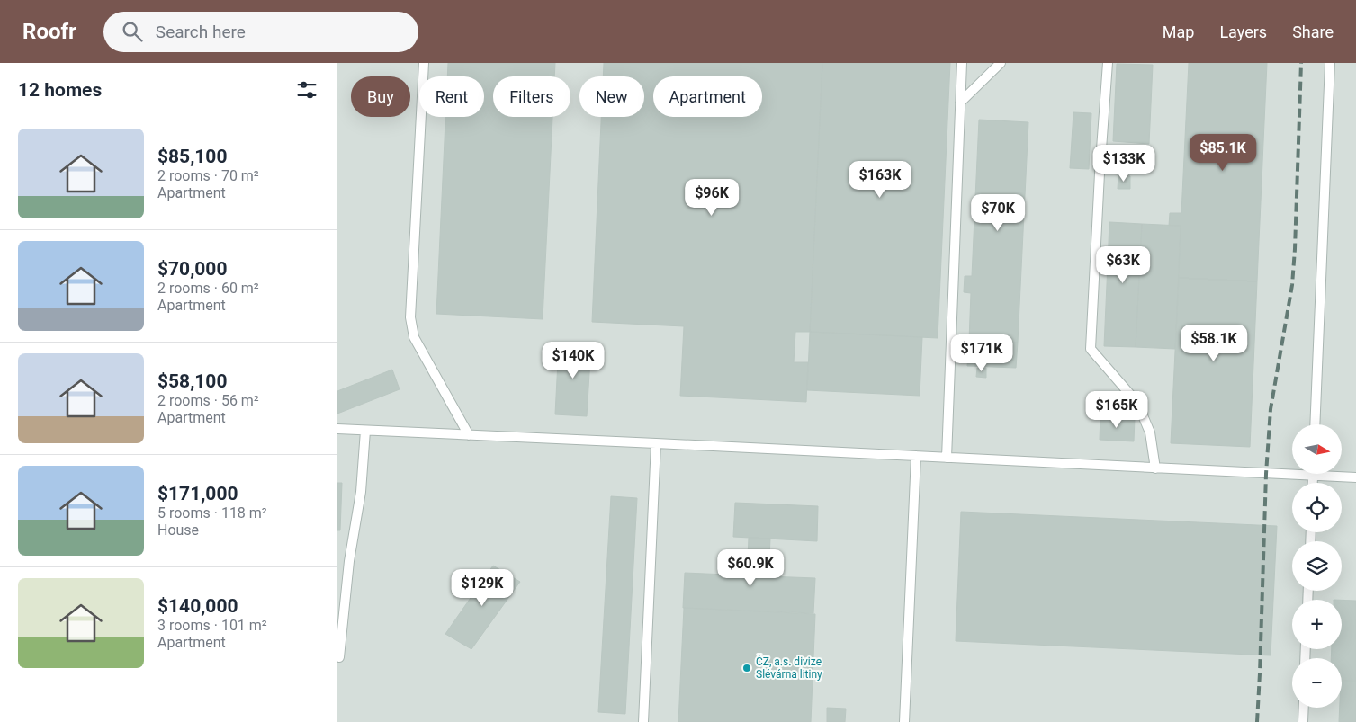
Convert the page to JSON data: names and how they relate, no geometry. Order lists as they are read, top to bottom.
{
  "places": ["ČZ, a.s. divize Slévárna litiny"],
  "north": "right",
  "page": {
    "header": "Roofr",
    "search": "Search here",
    "nav": ["Map", "Layers", "Share"],
    "heading": "12 homes",
    "chip": [
      "Buy",
      "Rent",
      "Filters",
      "New",
      "Apartment"
    ],
    "list": [
      {
        "name": "$85,100",
        "note": "2 rooms · 70 m² · Apartment"
      },
      {
        "name": "$70,000",
        "note": "2 rooms · 60 m² · Apartment"
      },
      {
        "name": "$58,100",
        "note": "2 rooms · 56 m² · Apartment"
      },
      {
        "name": "$171,000",
        "note": "5 rooms · 118 m² · House"
      },
      {
        "name": "$140,000",
        "note": "3 rooms · 101 m² · Apartment"
      }
    ],
    "price": [
      "$85.1K",
      "$133K",
      "$163K",
      "$96K",
      "$70K",
      "$63K",
      "$58.1K",
      "$171K",
      "$140K",
      "$165K",
      "$60.9K",
      "$129K"
    ],
    "map_buttons": ["+", "−"]
  }
}
